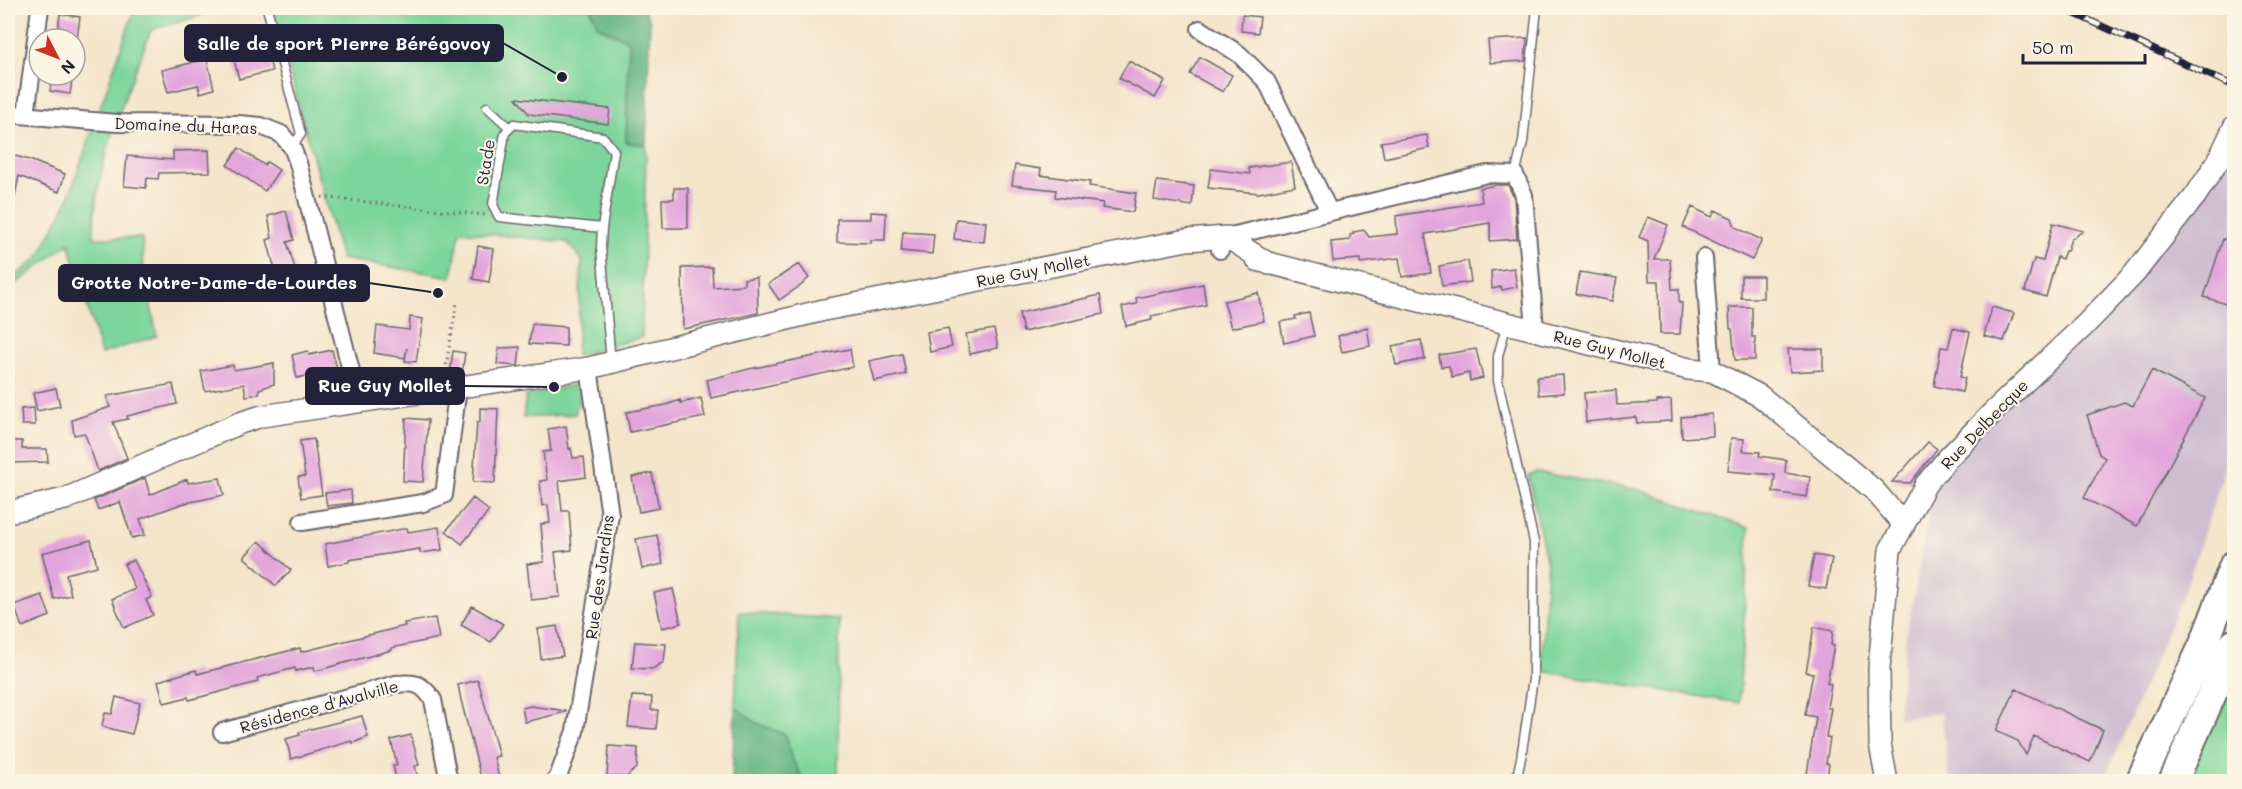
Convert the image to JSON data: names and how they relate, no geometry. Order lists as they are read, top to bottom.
{
  "streets": {
    "street": [
      "Domaine du Haras",
      "Rue Guy Mollet",
      "Rue Delbecque",
      "Rue des Jardins",
      "Résidence d'Avalville"
    ],
    "lane": ["Stade"]
  },
  "crossings": [
    ["Stade", "Rue Guy Mollet"],
    ["Rue Guy Mollet", "Rue Delbecque"],
    ["Rue Guy Mollet", "Rue des Jardins"]
  ],
  "places": ["Salle de sport Pierre Bérégovoy", "Grotte Notre-Dame-de-Lourdes", "Rue Guy Mollet"],
  "scale_bar": "50 m",
  "north": "bottom right"
}
